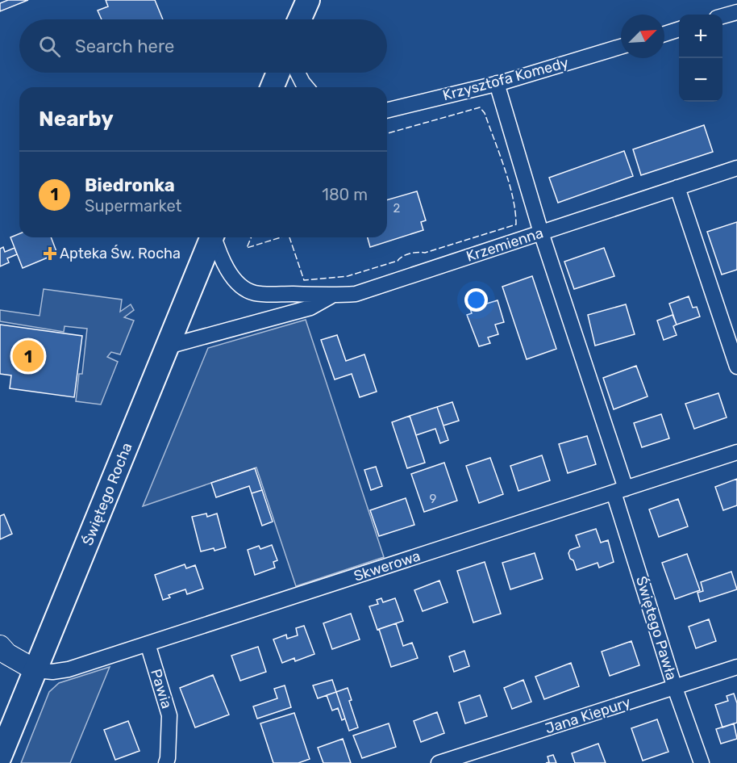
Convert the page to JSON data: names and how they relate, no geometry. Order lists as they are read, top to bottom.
{
  "streets": {
    "main road": ["Świętego Rocha"],
    "street": [
      "Krzysztofa Komedy",
      "Krzemienna",
      "Skwerowa",
      "Świętego Pawła",
      "Pawia",
      "Jana Kiepury"
    ]
  },
  "crossings": [
    ["Krzysztofa Komedy", "Świętego Pawła"],
    ["Krzemienna", "Świętego Rocha"],
    ["Krzemienna", "Świętego Pawła"],
    ["Świętego Rocha", "Skwerowa"],
    ["Skwerowa", "Świętego Pawła"],
    ["Skwerowa", "Pawia"],
    ["Świętego Pawła", "Jana Kiepury"]
  ],
  "places": {
    "health": ["Apteka Św. Rocha"]
  },
  "house_numbers": ["2", "9"],
  "north": "top right",
  "page": {
    "map_buttons": ["+", "−"],
    "search": "Search here",
    "heading": "Nearby",
    "list": [
      {
        "mark": "1",
        "name": "Biedronka",
        "note": "Supermarket",
        "value": "180 m"
      }
    ],
    "pins": "1"
  }
}
